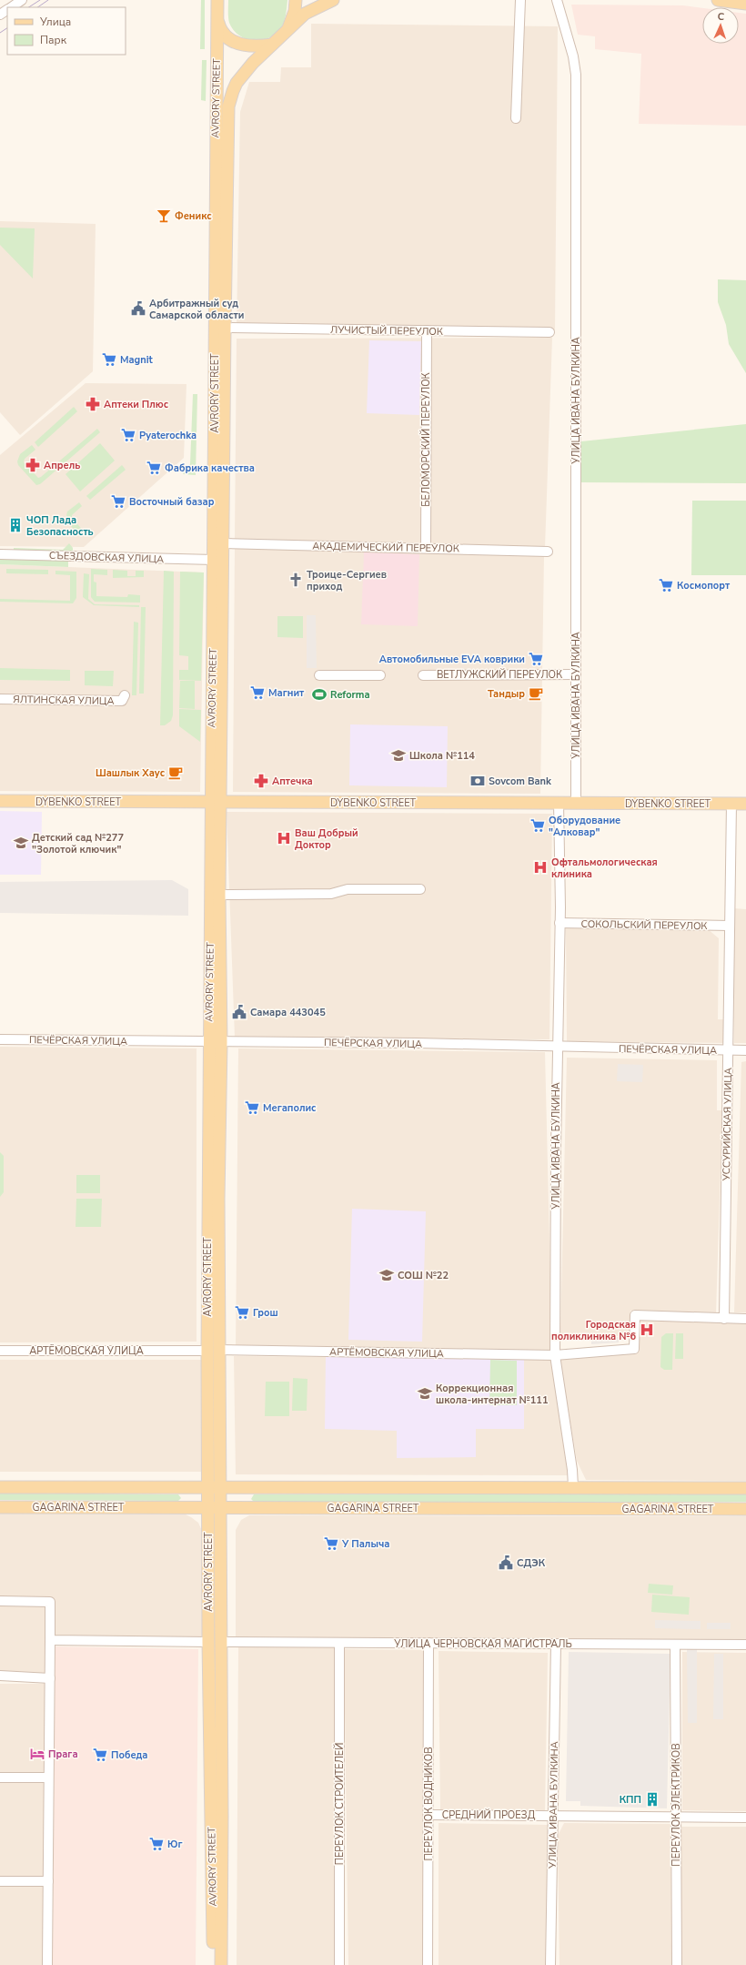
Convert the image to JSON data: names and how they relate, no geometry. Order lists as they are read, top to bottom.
{
  "streets": {
    "main road": ["AVRORY STREET", "DYBENKO STREET", "GAGARINA STREET"],
    "street": [
      "ЛУЧИСТЫЙ ПЕРЕУЛОК",
      "УЛИЦА ИВАНА БУЛКИНА",
      "БЕЛОМОРСКИЙ ПЕРЕУЛОК",
      "АКАДЕМИЧЕСКИЙ ПЕРЕУЛОК",
      "СЪЕЗДОВСКАЯ УЛИЦА",
      "ВЕТЛУЖСКИЙ ПЕРЕУЛОК",
      "ЯЛТИНСКАЯ УЛИЦА",
      "СОКОЛЬСКИЙ ПЕРЕУЛОК",
      "ПЕЧЁРСКАЯ УЛИЦА",
      "УССУРИЙСКАЯ УЛИЦА",
      "АРТЁМОВСКАЯ УЛИЦА",
      "УЛИЦА ЧЕРНОВСКАЯ МАГИСТРАЛЬ",
      "ПЕРЕУЛОК СТРОИТЕЛЕЙ",
      "ПЕРЕУЛОК ВОДНИКОВ",
      "ПЕРЕУЛОК ЭЛЕКТРИКОВ",
      "СРЕДНИЙ ПРОЕЗД"
    ]
  },
  "crossings": [
    ["AVRORY STREET", "ЛУЧИСТЫЙ ПЕРЕУЛОК"],
    ["AVRORY STREET", "АКАДЕМИЧЕСКИЙ ПЕРЕУЛОК"],
    ["AVRORY STREET", "СЪЕЗДОВСКАЯ УЛИЦА"],
    ["AVRORY STREET", "DYBENKO STREET"],
    ["AVRORY STREET", "ПЕЧЁРСКАЯ УЛИЦА"],
    ["AVRORY STREET", "АРТЁМОВСКАЯ УЛИЦА"],
    ["AVRORY STREET", "GAGARINA STREET"],
    ["AVRORY STREET", "УЛИЦА ЧЕРНОВСКАЯ МАГИСТРАЛЬ"],
    ["ЛУЧИСТЫЙ ПЕРЕУЛОК", "БЕЛОМОРСКИЙ ПЕРЕУЛОК"],
    ["УЛИЦА ИВАНА БУЛКИНА", "ВЕТЛУЖСКИЙ ПЕРЕУЛОК"],
    ["УЛИЦА ИВАНА БУЛКИНА", "DYBENKO STREET"],
    ["УЛИЦА ИВАНА БУЛКИНА", "СОКОЛЬСКИЙ ПЕРЕУЛОК"],
    ["УЛИЦА ИВАНА БУЛКИНА", "ПЕЧЁРСКАЯ УЛИЦА"],
    ["УЛИЦА ИВАНА БУЛКИНА", "АРТЁМОВСКАЯ УЛИЦА"],
    ["УЛИЦА ИВАНА БУЛКИНА", "GAGARINA STREET"],
    ["УЛИЦА ИВАНА БУЛКИНА", "УЛИЦА ЧЕРНОВСКАЯ МАГИСТРАЛЬ"],
    ["УЛИЦА ИВАНА БУЛКИНА", "СРЕДНИЙ ПРОЕЗД"],
    ["БЕЛОМОРСКИЙ ПЕРЕУЛОК", "АКАДЕМИЧЕСКИЙ ПЕРЕУЛОК"],
    ["DYBENKO STREET", "УССУРИЙСКАЯ УЛИЦА"],
    ["СОКОЛЬСКИЙ ПЕРЕУЛОК", "УССУРИЙСКАЯ УЛИЦА"],
    ["ПЕЧЁРСКАЯ УЛИЦА", "УССУРИЙСКАЯ УЛИЦА"],
    ["УССУРИЙСКАЯ УЛИЦА", "АРТЁМОВСКАЯ УЛИЦА"],
    ["УЛИЦА ЧЕРНОВСКАЯ МАГИСТРАЛЬ", "ПЕРЕУЛОК СТРОИТЕЛЕЙ"],
    ["УЛИЦА ЧЕРНОВСКАЯ МАГИСТРАЛЬ", "ПЕРЕУЛОК ВОДНИКОВ"],
    ["УЛИЦА ЧЕРНОВСКАЯ МАГИСТРАЛЬ", "ПЕРЕУЛОК ЭЛЕКТРИКОВ"],
    ["ПЕРЕУЛОК ВОДНИКОВ", "СРЕДНИЙ ПРОЕЗД"],
    ["ПЕРЕУЛОК ЭЛЕКТРИКОВ", "СРЕДНИЙ ПРОЕЗД"]
  ],
  "places": {
    "bar": ["Феникс"],
    "public building": ["Арбитражный суд Самарской области", "Самара 443045", "СДЭК"],
    "supermarket": [
      "Magnit",
      "Pyaterochka",
      "Фабрика качества",
      "Восточный базар",
      "Космопорт",
      "Автомобильные EVA коврики",
      "Магнит",
      "Оборудование \"Алковар\"",
      "Мегаполис",
      "Грош",
      "У Палыча",
      "Победа",
      "Юг"
    ],
    "pharmacy": ["Аптеки Плюс", "Апрель", "Аптечка"],
    "building": ["ЧОП Лада Безопасность", "КПП"],
    "church": ["Троице-Сергиев приход"],
    "cafe": ["Тандыр", "Шашлык Хаус"],
    "sports": ["Reforma"],
    "school or university": [
      "Школа №114",
      "Детский сад №277 \"Золотой ключик\"",
      "СОШ №22",
      "Коррекционная школа-интернат №111"
    ],
    "bank": ["Sovcom Bank"],
    "hospital": ["Ваш Добрый Доктор", "Офтальмологическая клиника", "Городская поликлиника №6"],
    "hotel": ["Прага"]
  },
  "legend": ["Улица", "Парк"],
  "north": "top"
}
